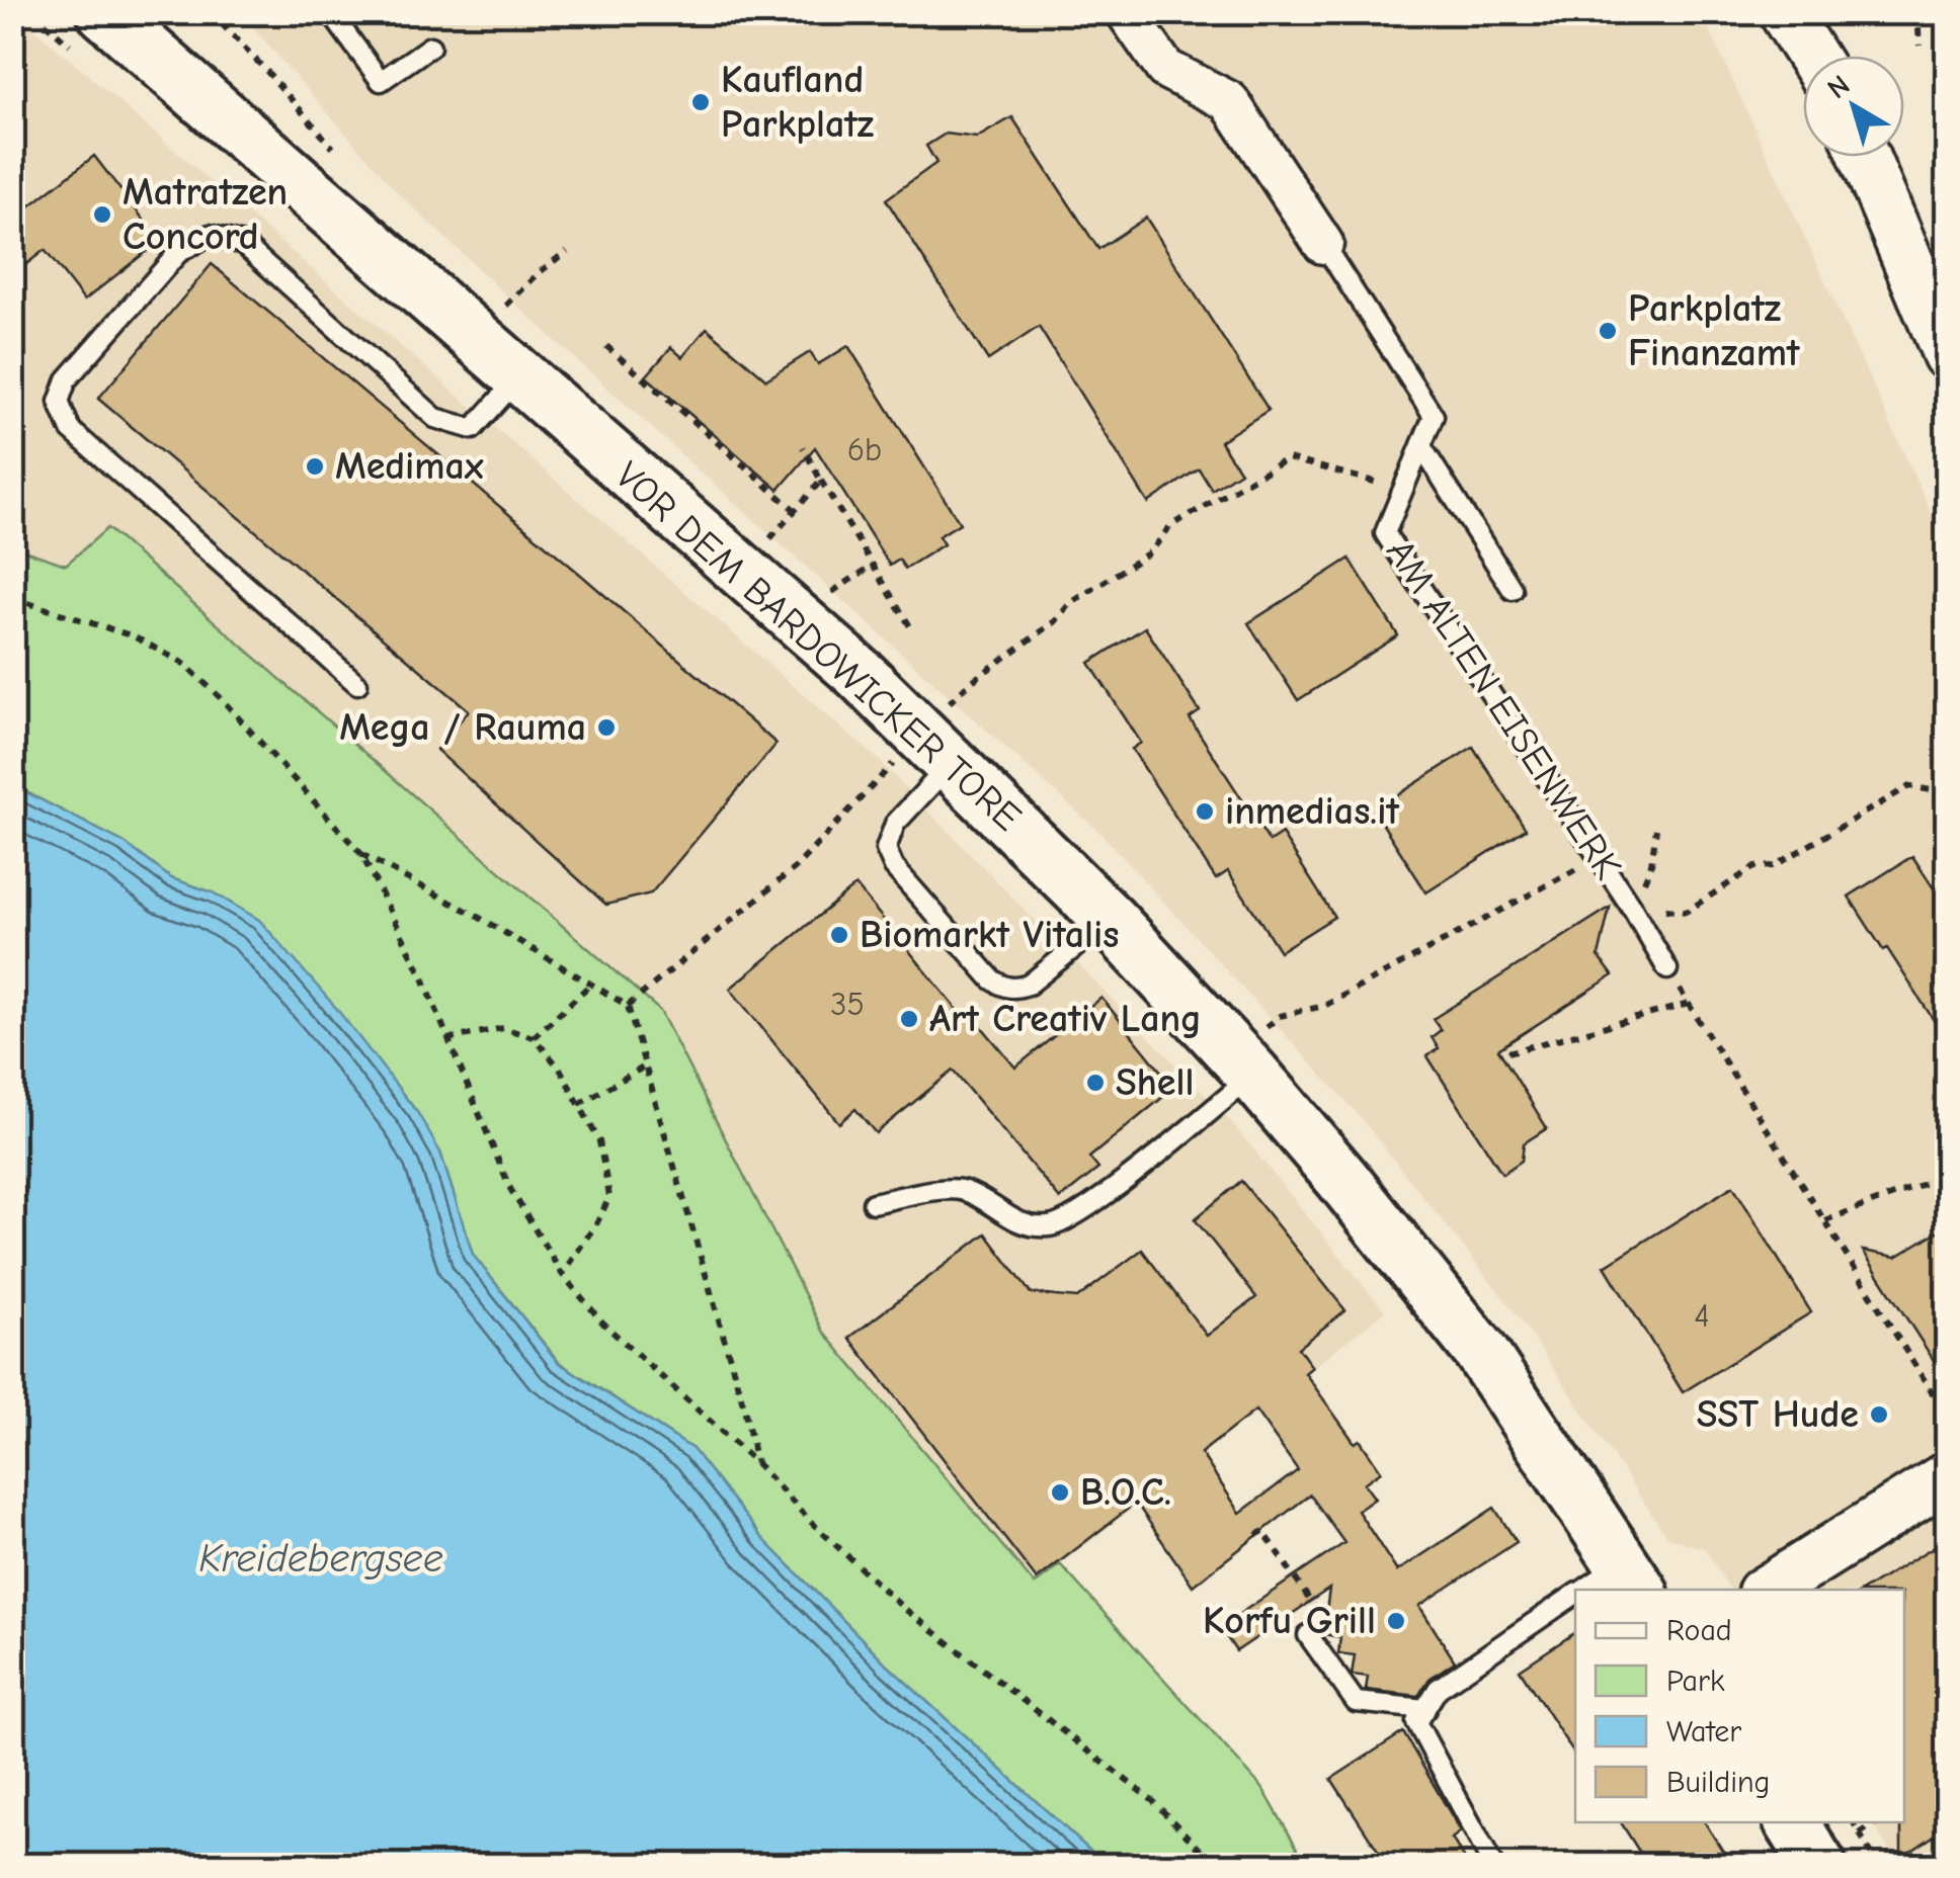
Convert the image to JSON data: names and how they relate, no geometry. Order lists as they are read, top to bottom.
{
  "streets": {
    "main road": ["VOR DEM BARDOWICKER TORE"],
    "street": ["AM ALTEN EISENWERK"]
  },
  "water": ["Kreidebergsee"],
  "places": [
    "Kaufland Parkplatz",
    "Matratzen Concord",
    "Parkplatz Finanzamt",
    "Medimax",
    "Mega / Rauma",
    "inmedias.it",
    "Biomarkt Vitalis",
    "Art Creativ Lang",
    "Shell",
    "SST Hude",
    "B.O.C.",
    "Korfu Grill"
  ],
  "house_numbers": ["6b", "35", "4"],
  "legend": [
    "Road",
    "Park",
    "Water",
    "Building"
  ],
  "north": "top left"
}
